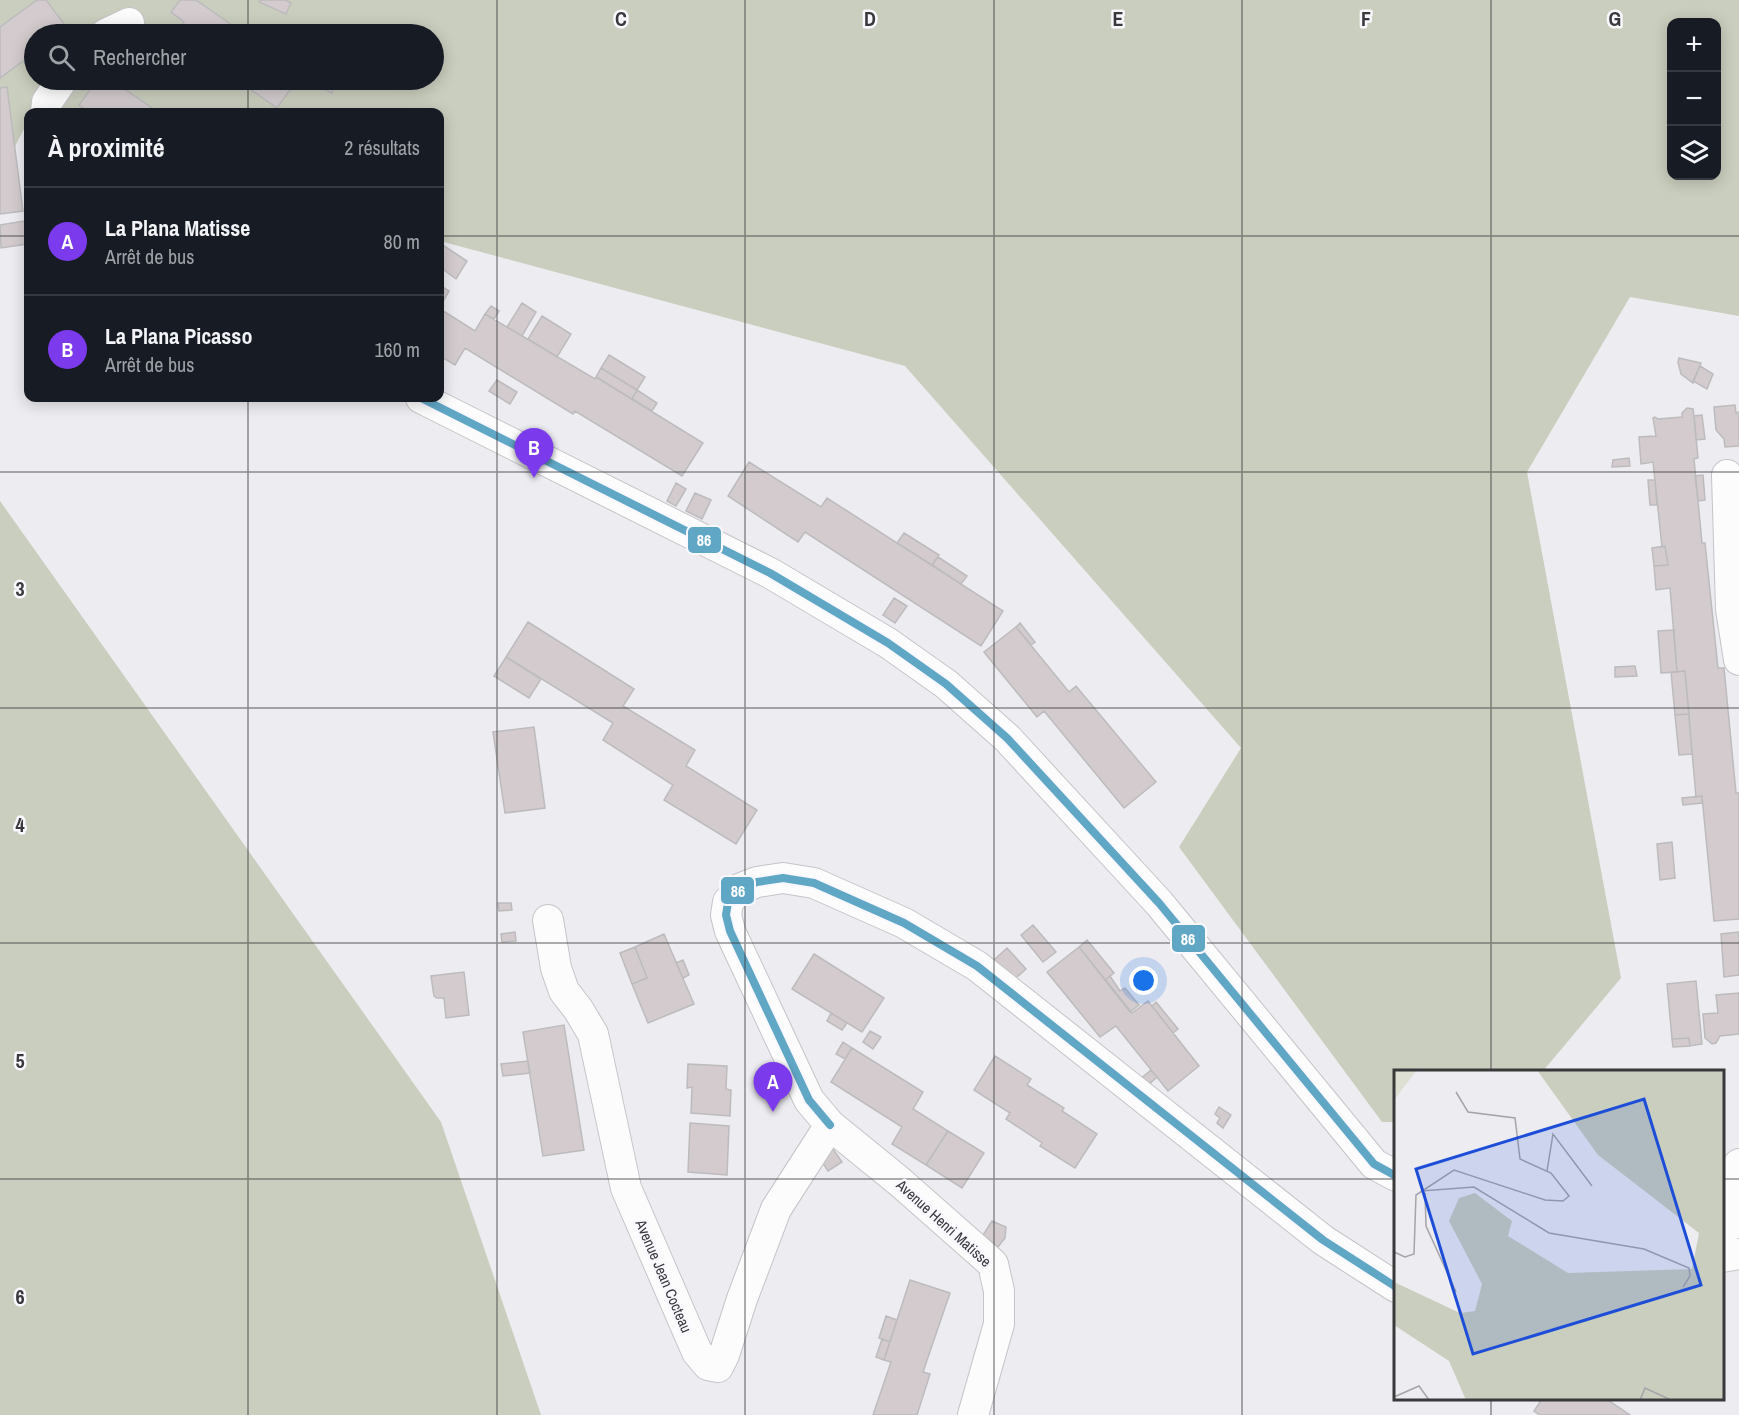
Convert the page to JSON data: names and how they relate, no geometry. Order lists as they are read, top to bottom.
{
  "streets": {
    "street": ["Avenue Henri Matisse", "Avenue Jean Cocteau"]
  },
  "crossings": [
    ["Avenue Henri Matisse", "Avenue Jean Cocteau"]
  ],
  "lines": ["transit line 86"],
  "page": {
    "map_buttons": ["+", "−"],
    "search": "Rechercher",
    "heading": ["À proximité", "2 résultats"],
    "list": [
      {
        "mark": "A",
        "name": "La Plana Matisse",
        "note": "Arrêt de bus",
        "value": "80 m"
      },
      {
        "mark": "B",
        "name": "La Plana Picasso",
        "note": "Arrêt de bus",
        "value": "160 m"
      }
    ],
    "pins": ["B", "A"]
  },
  "grid": {
    "columns": [
      "C",
      "D",
      "E",
      "F",
      "G"
    ],
    "rows": [
      "3",
      "4",
      "5",
      "6"
    ]
  }
}
